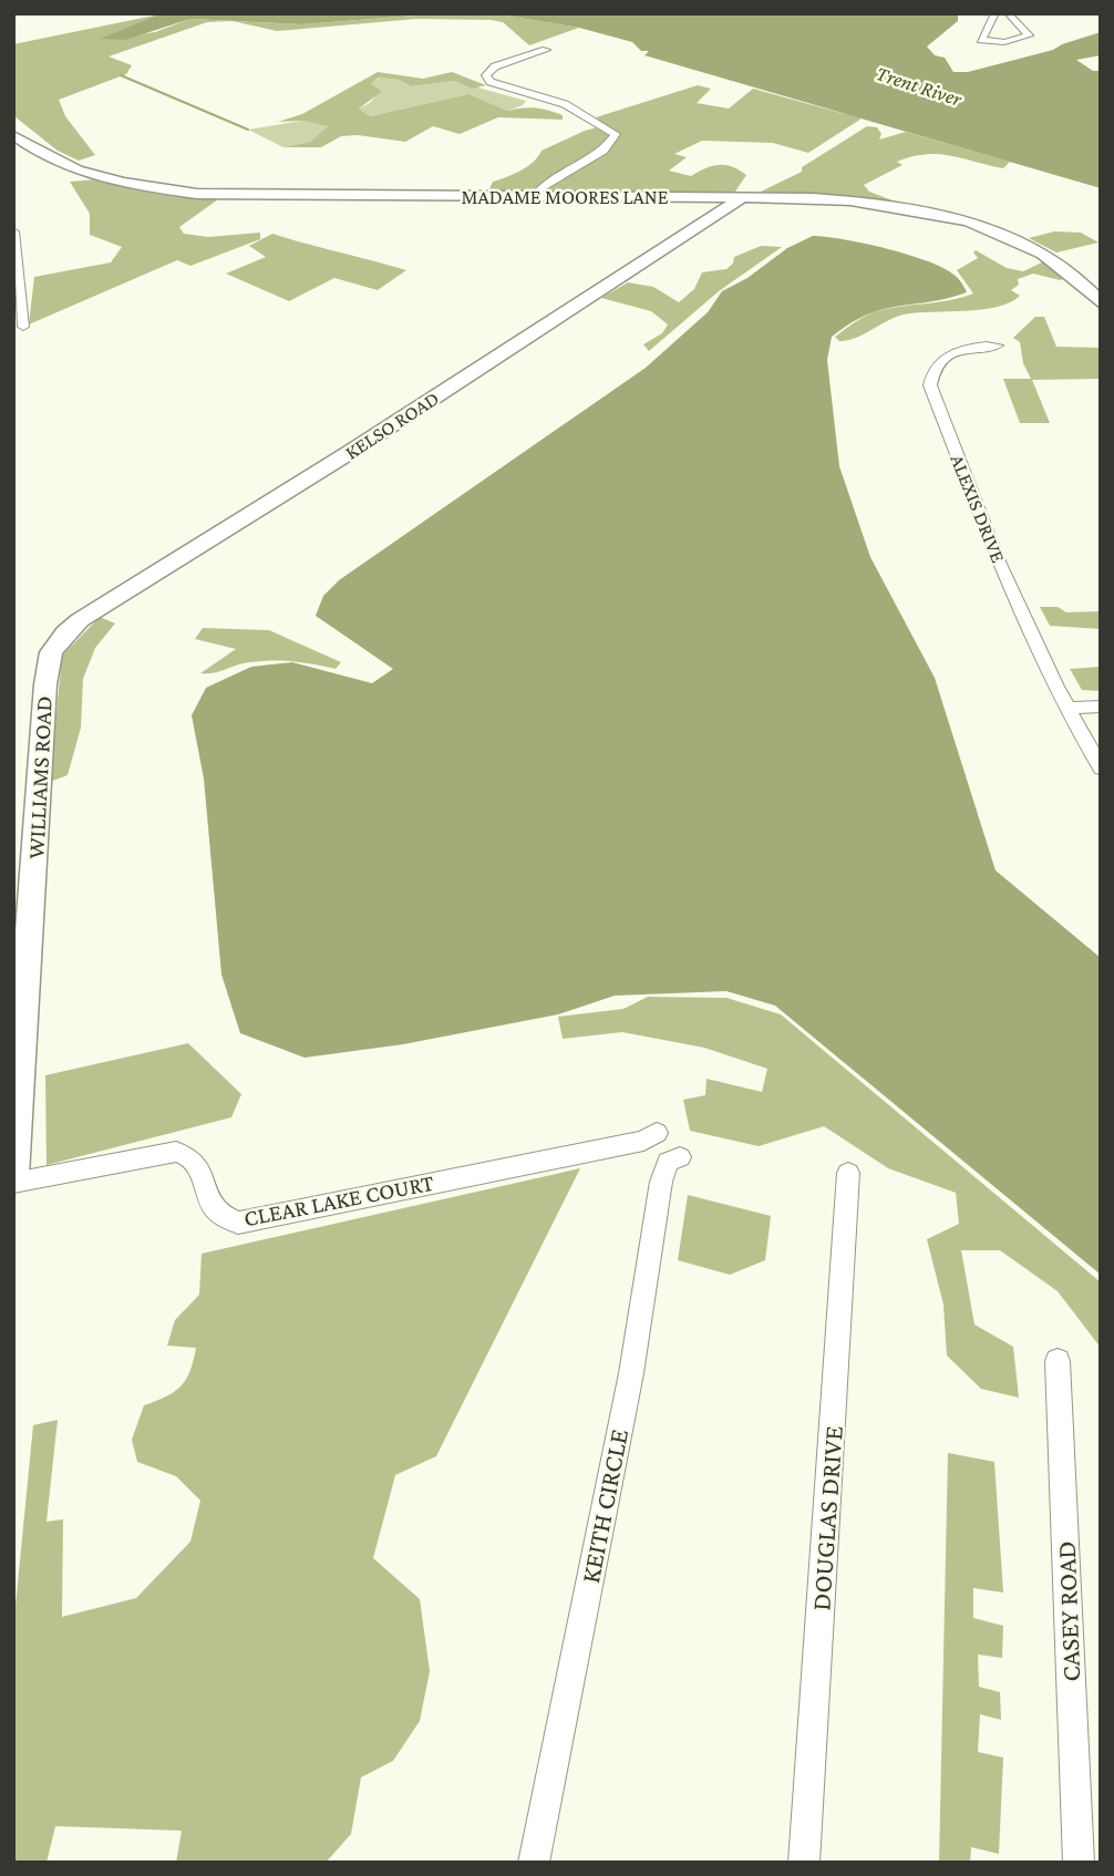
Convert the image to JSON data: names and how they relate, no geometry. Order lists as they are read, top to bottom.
{
  "streets": {
    "street": [
      "MADAME MOORES LANE",
      "KELSO ROAD",
      "ALEXIS DRIVE",
      "WILLIAMS ROAD",
      "CLEAR LAKE COURT",
      "KEITH CIRCLE",
      "DOUGLAS DRIVE",
      "CASEY ROAD"
    ]
  },
  "crossings": [
    ["MADAME MOORES LANE", "KELSO ROAD"],
    ["KELSO ROAD", "WILLIAMS ROAD"]
  ],
  "water": ["Trent River"]
}
